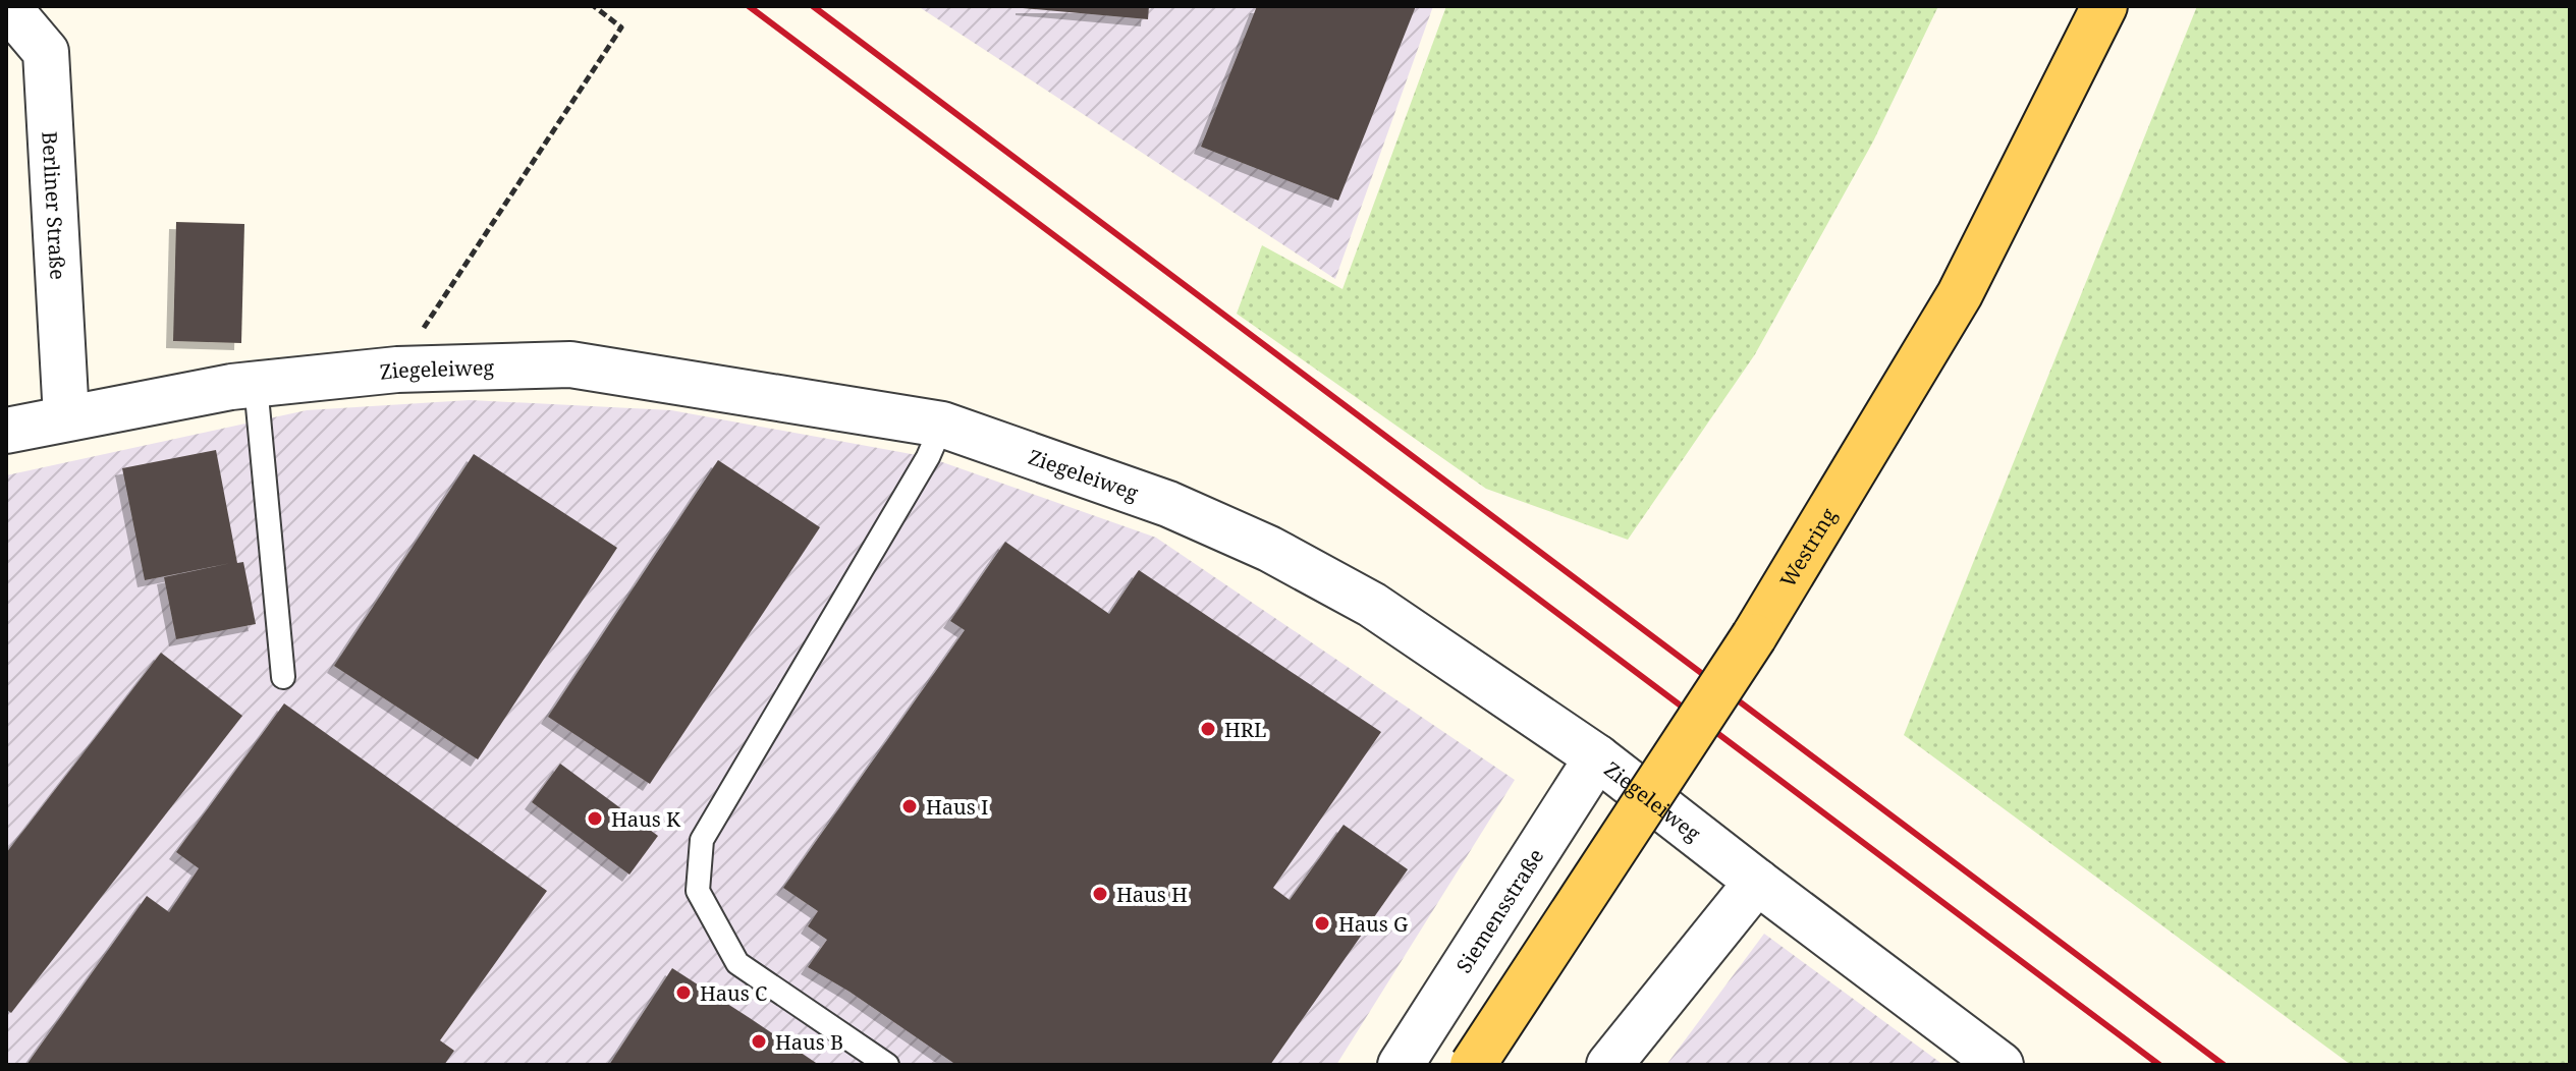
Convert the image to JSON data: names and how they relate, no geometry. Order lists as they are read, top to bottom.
{
  "streets": {
    "main road": ["Westring"],
    "street": ["Berliner Straße", "Ziegeleiweg", "Siemensstraße"]
  },
  "crossings": [
    ["Berliner Straße", "Ziegeleiweg"],
    ["Ziegeleiweg", "Siemensstraße"]
  ],
  "places": [
    "HRL",
    "Haus I",
    "Haus K",
    "Haus H",
    "Haus G",
    "Haus C",
    "Haus B"
  ]
}
